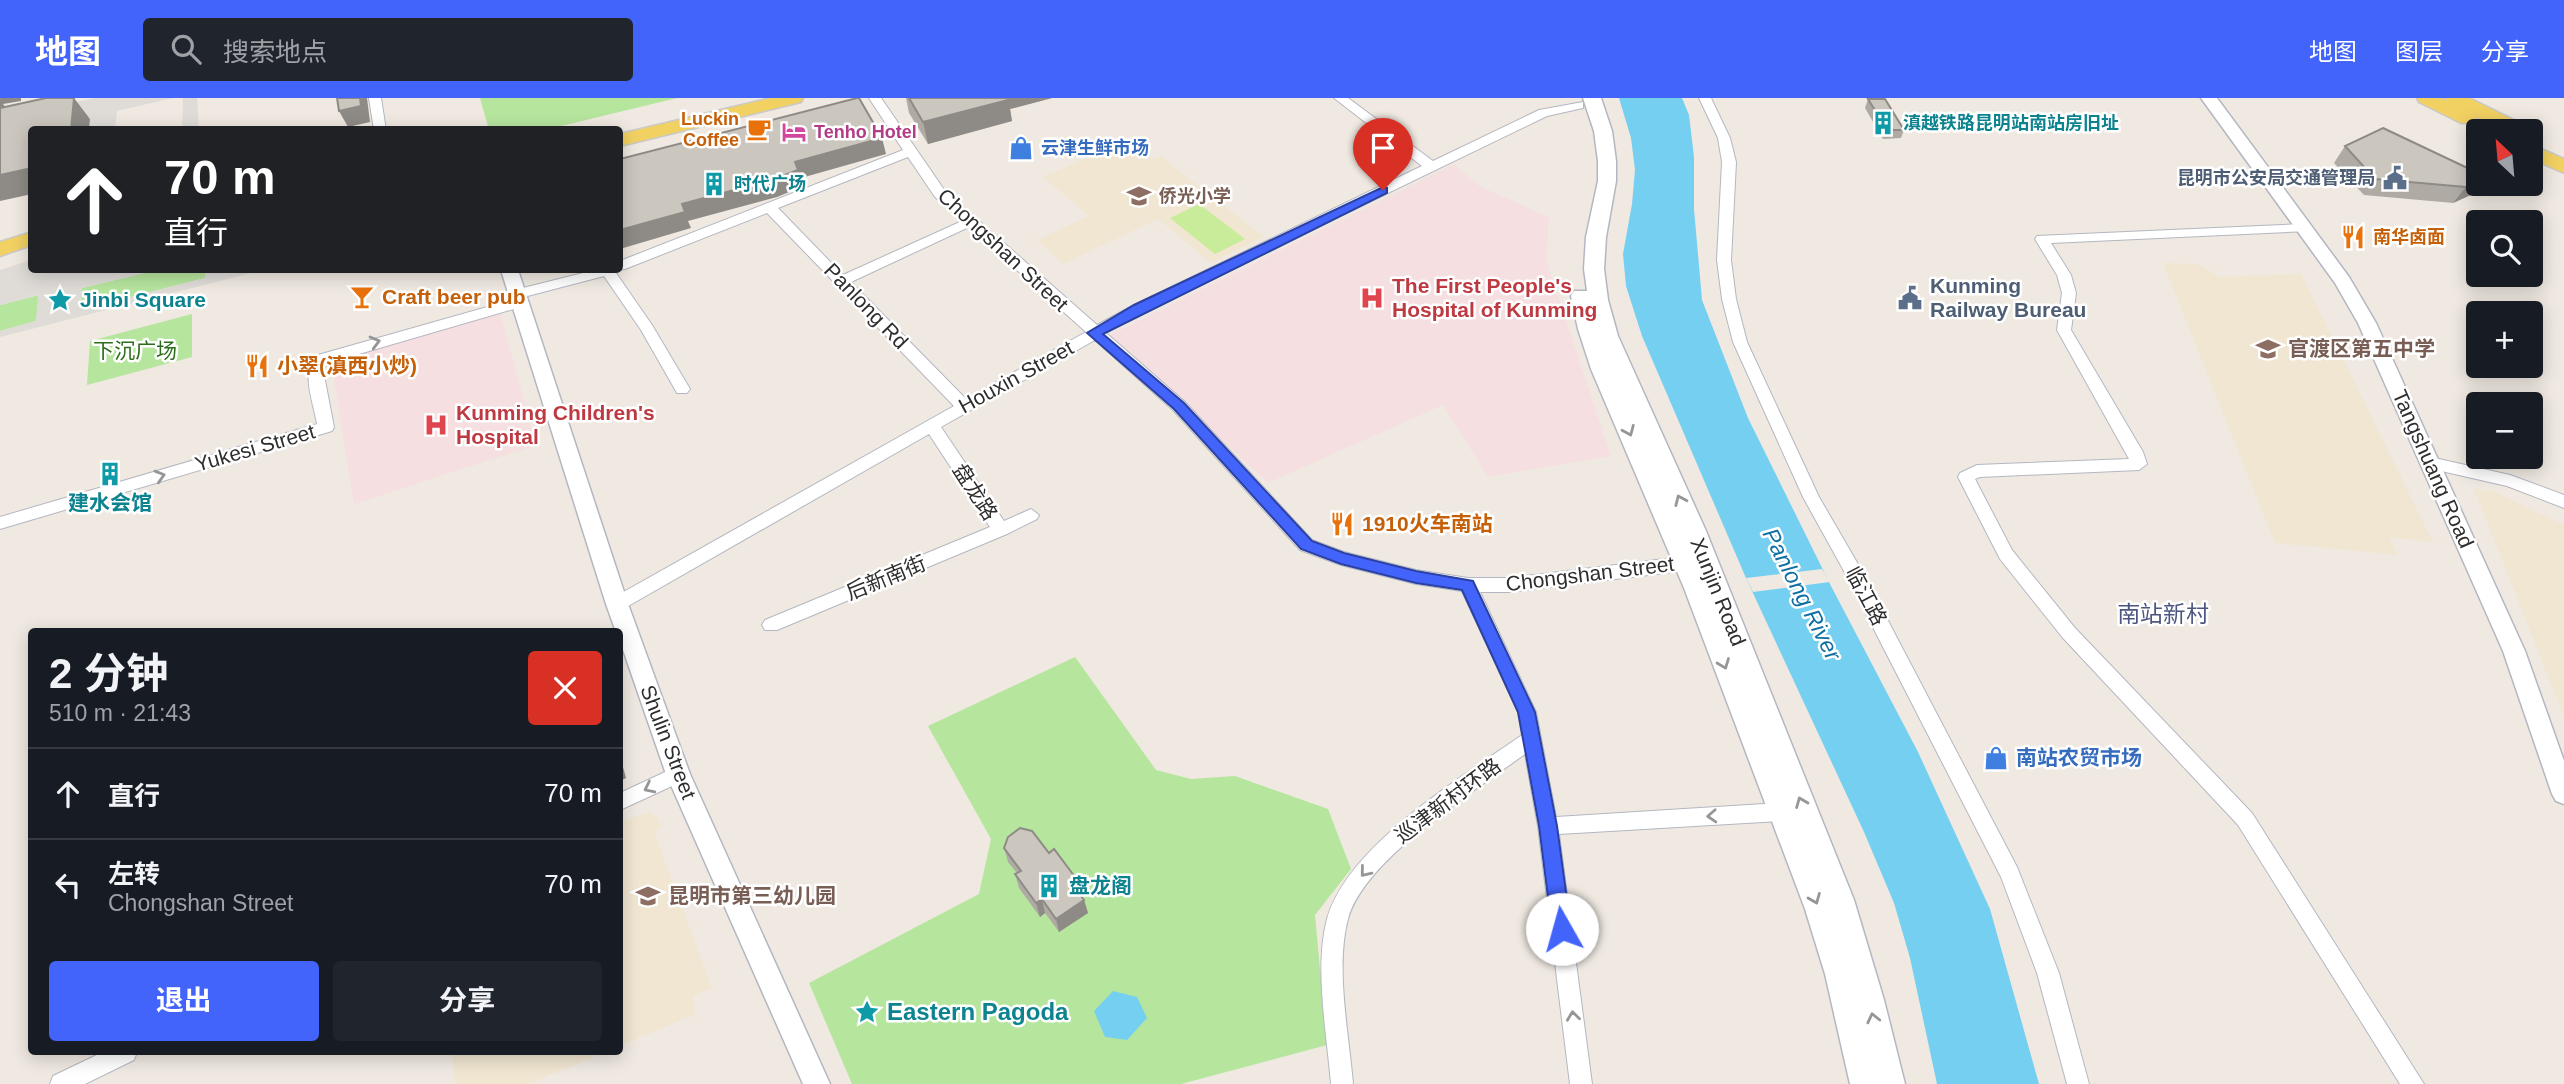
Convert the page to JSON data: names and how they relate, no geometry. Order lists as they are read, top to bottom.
{
  "streets": {
    "main road": ["Xunjin Road"],
    "street": [
      "Chongshan Street",
      "Panlong Rd",
      "Houxin Street",
      "Yukesi Street",
      "Tangshuang Road",
      "盘龙路",
      "后新南街",
      "临江路",
      "Shulin Street",
      "巡津新村环路"
    ]
  },
  "crossings": [
    ["Chongshan Street", "Houxin Street"],
    ["Chongshan Street", "Xunjin Road"],
    ["Panlong Rd", "Houxin Street"],
    ["Houxin Street", "盘龙路"],
    ["Houxin Street", "Xunjin Road"],
    ["Houxin Street", "Shulin Street"],
    ["Yukesi Street", "Shulin Street"],
    ["盘龙路", "后新南街"]
  ],
  "one_way": ["Yukesi Street", "巡津新村环路"],
  "districts": ["南站新村"],
  "water": ["Panlong River"],
  "parks": ["下沉广场"],
  "places": {
    "building": [
      "滇越铁路昆明站南站房旧址",
      "时代广场",
      "建水会馆",
      "盘龙阁"
    ],
    "cafe": ["Luckin Coffee"],
    "hotel": ["Tenho Hotel"],
    "shop": ["云津生鲜市场", "南站农贸市场"],
    "public building": ["昆明市公安局交通管理局", "Kunming Railway Bureau"],
    "school or university": ["侨光小学", "官渡区第五中学", "昆明市第三幼儿园"],
    "restaurant": ["南华卤面", "小翠(滇西小炒)", "1910火车南站"],
    "bar": ["Craft beer pub"],
    "hospital": ["The First People's Hospital of Kunming", "Kunming Children's Hospital"],
    "place": ["Jinbi Square", "Eastern Pagoda"]
  },
  "north": "top left",
  "page": {
    "header": "地图",
    "search": "搜索地点",
    "nav": ["地图", "图层", "分享"],
    "map_buttons": ["+", "−"],
    "turn": ["70 m", "直行"],
    "heading": ["2 分钟", "510 m · 21:43"],
    "list": [
      {
        "name": "直行",
        "value": "70 m"
      },
      {
        "name": "左转",
        "note": "Chongshan Street",
        "value": "70 m"
      }
    ],
    "buttons": ["退出", "分享"]
  }
}
